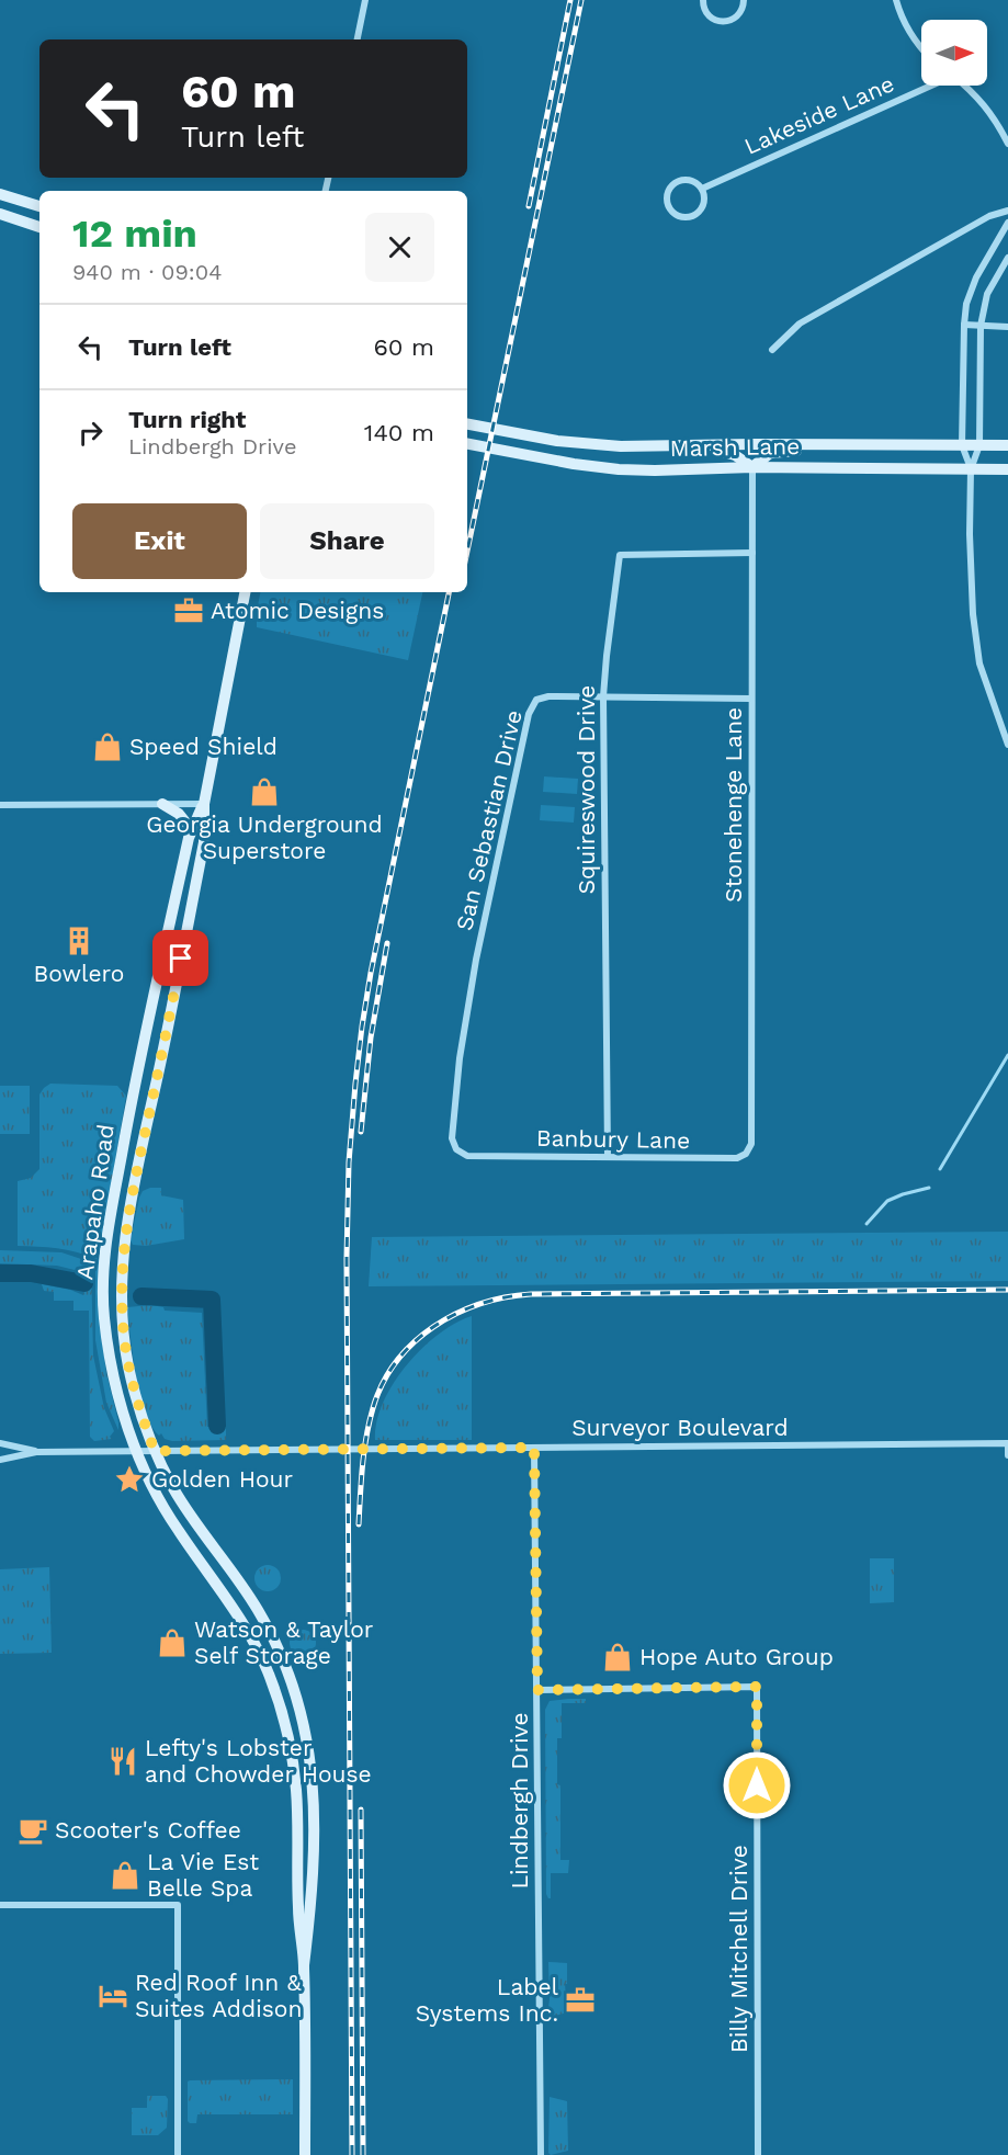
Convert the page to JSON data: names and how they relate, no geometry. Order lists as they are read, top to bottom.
{
  "streets": {
    "main road": ["Marsh Lane", "Arapaho Road"],
    "street": [
      "Lakeside Lane",
      "Squireswood Drive",
      "Stonehenge Lane",
      "San Sebastian Drive",
      "Banbury Lane",
      "Surveyor Boulevard",
      "Lindbergh Drive",
      "Billy Mitchell Drive"
    ]
  },
  "crossings": [
    ["Marsh Lane", "Stonehenge Lane"],
    ["Squireswood Drive", "Stonehenge Lane"],
    ["Squireswood Drive", "San Sebastian Drive"],
    ["Squireswood Drive", "Banbury Lane"],
    ["Stonehenge Lane", "San Sebastian Drive"],
    ["Stonehenge Lane", "Banbury Lane"],
    ["San Sebastian Drive", "Banbury Lane"],
    ["Arapaho Road", "Surveyor Boulevard"],
    ["Surveyor Boulevard", "Lindbergh Drive"],
    ["Lindbergh Drive", "Billy Mitchell Drive"]
  ],
  "places": {
    "office": ["Atomic Designs", "Label Systems Inc."],
    "shop": [
      "Speed Shield",
      "Georgia Underground Superstore",
      "Watson & Taylor Self Storage",
      "Hope Auto Group",
      "La Vie Est Belle Spa"
    ],
    "building": ["Bowlero"],
    "place": ["Golden Hour"],
    "restaurant": ["Lefty's Lobster and Chowder House"],
    "cafe": ["Scooter's Coffee"],
    "hotel": ["Red Roof Inn & Suites Addison"]
  },
  "north": "right",
  "page": {
    "turn": ["60 m", "Turn left"],
    "heading": ["12 min", "940 m · 09:04"],
    "list": [
      {
        "name": "Turn left",
        "value": "60 m"
      },
      {
        "name": "Turn right",
        "note": "Lindbergh Drive",
        "value": "140 m"
      }
    ],
    "buttons": ["Exit", "Share"]
  }
}
